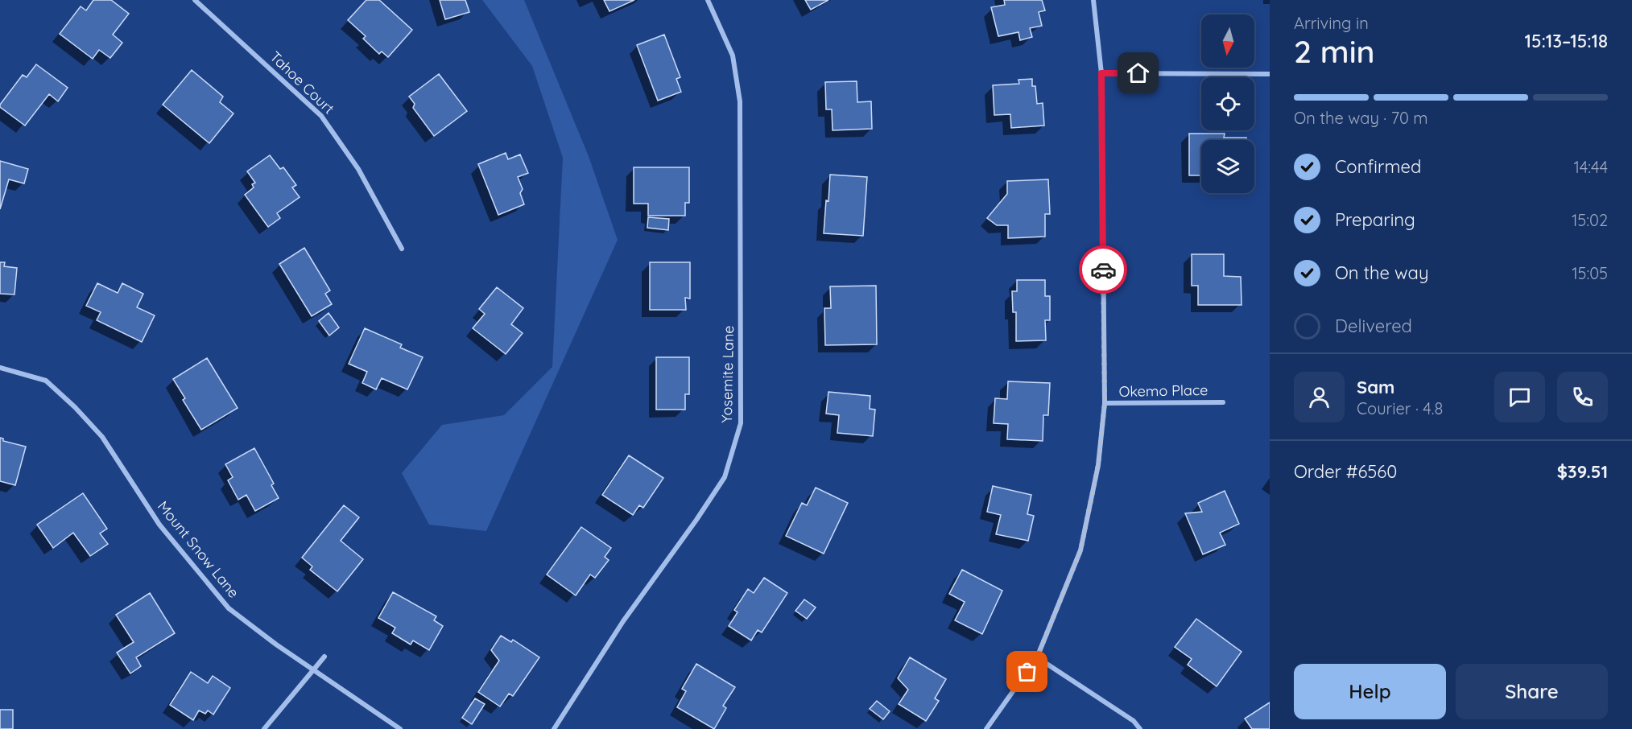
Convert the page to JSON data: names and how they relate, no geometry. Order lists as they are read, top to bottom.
{
  "streets": {
    "street": [
      "Tahoe Court",
      "Yosemite Lane",
      "Okemo Place",
      "Mount Snow Lane"
    ]
  },
  "north": "bottom",
  "page": {
    "heading": ["2 min", "Arriving in", "15:13–15:18"],
    "panel": [
      "Sam",
      "Courier · 4.8",
      "Order #6560",
      "$39.51"
    ],
    "bar": "On the way · 70 m",
    "list": [
      ["Confirmed", "14:44"],
      ["Preparing", "15:02"],
      ["On the way", "15:05"],
      "Delivered"
    ],
    "buttons": ["Help", "Share"]
  }
}
